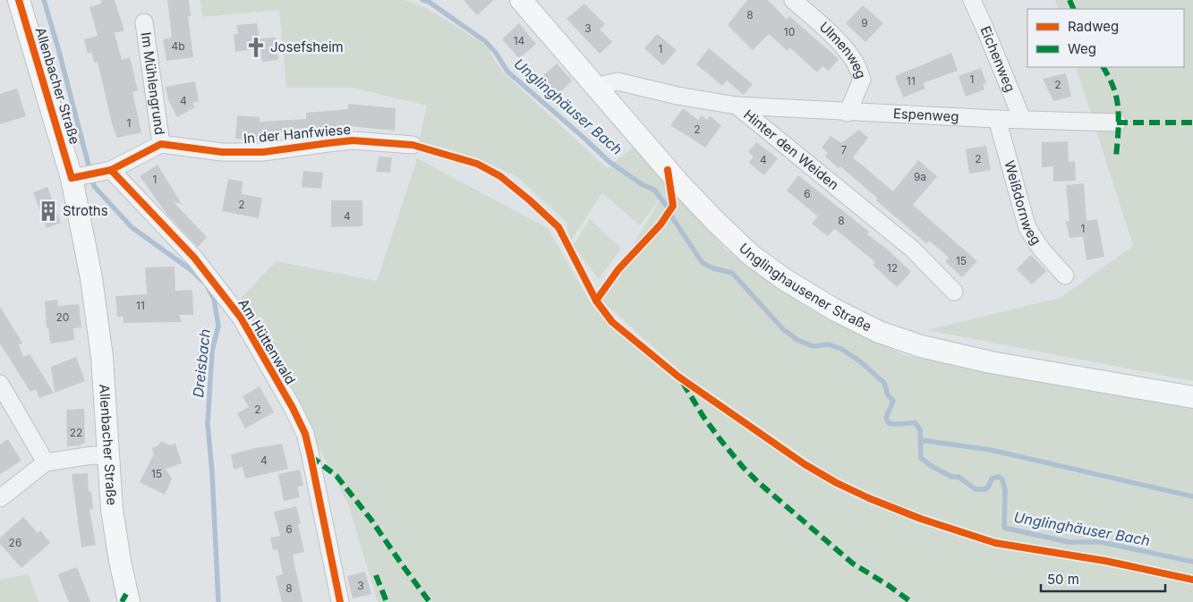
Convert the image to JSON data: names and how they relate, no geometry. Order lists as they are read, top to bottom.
{
  "streets": {
    "main road": ["Allenbacher Straße", "Unglinghausener Straße"],
    "street": [
      "Ulmenweg",
      "Eichenweg",
      "Im Mühlengrund",
      "Espenweg",
      "In der Hanfwiese",
      "Hinter den Weiden",
      "Weißdornweg",
      "Am Hüttenwald"
    ]
  },
  "crossings": [
    ["Ulmenweg", "Espenweg"],
    ["Eichenweg", "Espenweg"],
    ["Im Mühlengrund", "In der Hanfwiese"],
    ["Allenbacher Straße", "Am Hüttenwald"],
    ["Espenweg", "Hinter den Weiden"],
    ["Espenweg", "Weißdornweg"],
    ["Hinter den Weiden", "Unglinghausener Straße"]
  ],
  "water": ["Unglinghäuser Bach", "Dreisbach"],
  "places": {
    "church": ["Josefsheim"],
    "building": ["Stroths"]
  },
  "house_numbers": [
    "8",
    "9",
    "3",
    "10",
    "14",
    "4b",
    "1",
    "1",
    "11",
    "2",
    "4",
    "1",
    "2",
    "7",
    "2",
    "4",
    "9a",
    "1",
    "6",
    "2",
    "4",
    "8",
    "1",
    "15",
    "12",
    "11",
    "20",
    "2",
    "22",
    "4",
    "15",
    "6",
    "26",
    "3",
    "8"
  ],
  "legend": ["Radweg", "Weg"],
  "scale_bar": "50 m"
}
